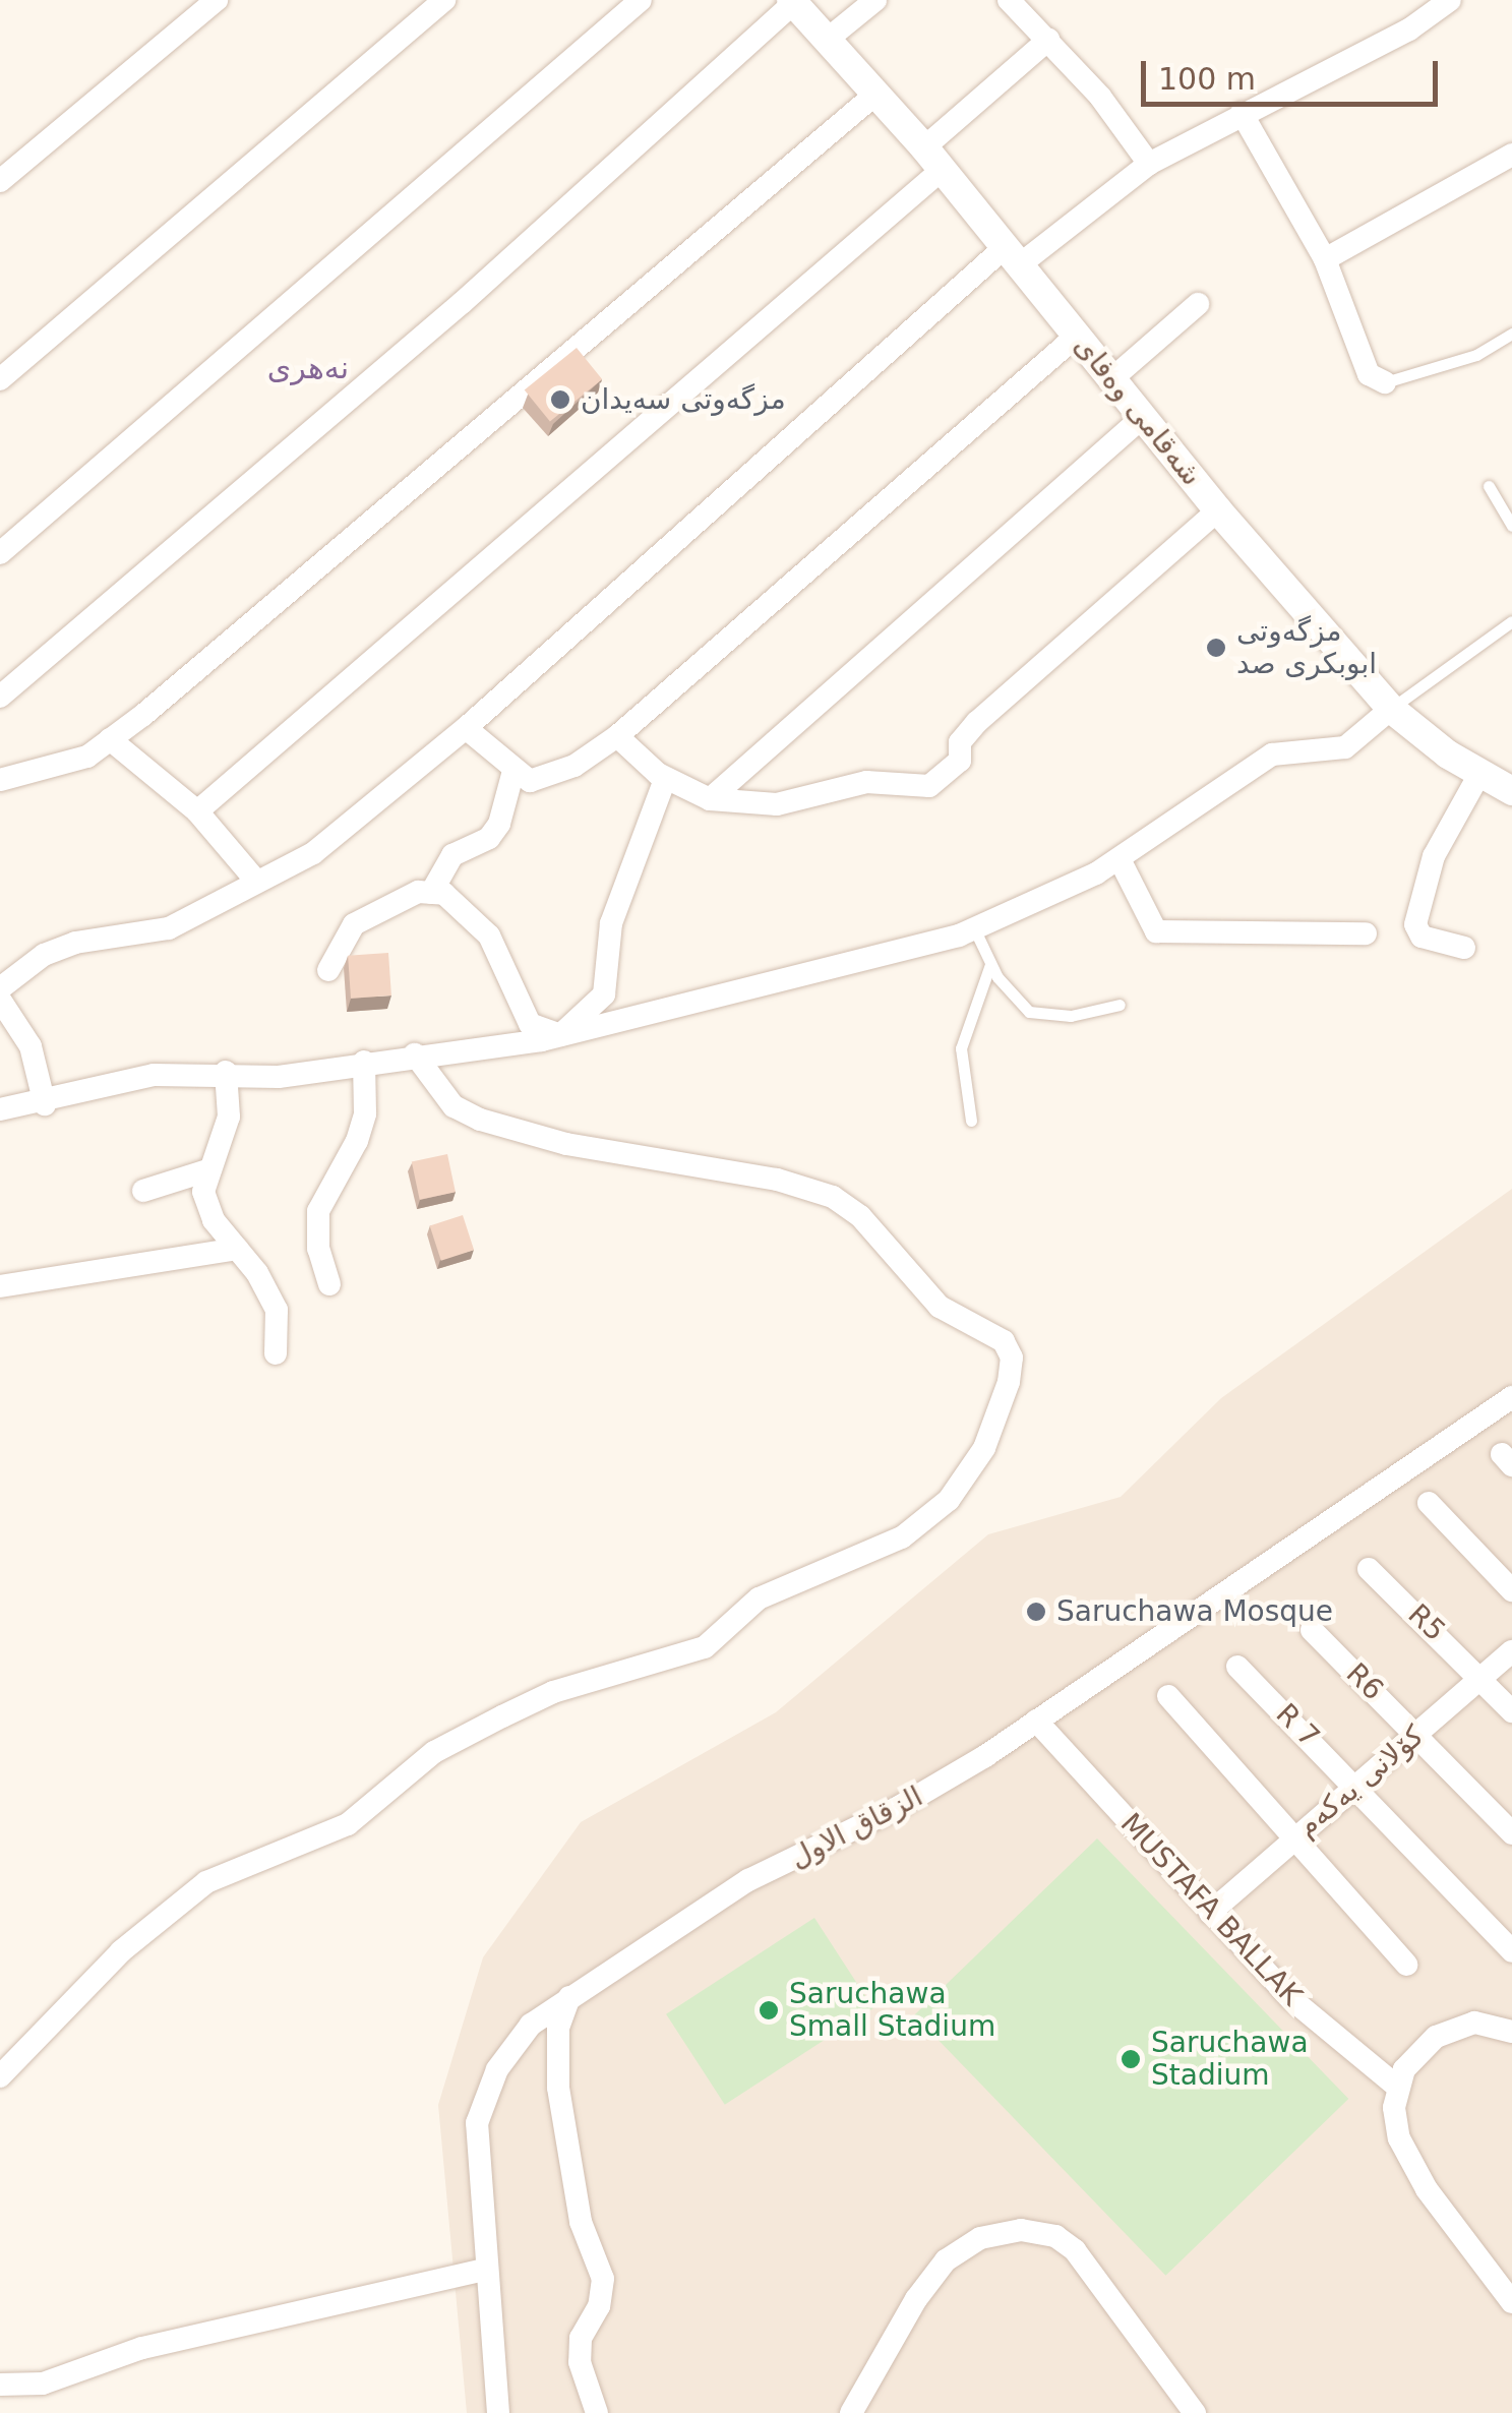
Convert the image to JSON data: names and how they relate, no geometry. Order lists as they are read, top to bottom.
{
  "streets": {
    "street": [
      "شەقامی وەفای",
      "R5",
      "R6",
      "R 7",
      "کۆلانی یەکەم",
      "الزقاق الاول",
      "MUSTAFA BALLAK"
    ]
  },
  "crossings": [
    ["R5", "کۆلانی یەکەم"],
    ["R6", "کۆلانی یەکەم"],
    ["R 7", "کۆلانی یەکەم"],
    ["کۆلانی یەکەم", "MUSTAFA BALLAK"],
    ["الزقاق الاول", "MUSTAFA BALLAK"]
  ],
  "districts": ["نەھری"],
  "places": [
    "مزگەوتی سەیدان",
    "مزگەوتی ابوبکری صد",
    "Saruchawa Mosque",
    "Saruchawa Small Stadium",
    "Saruchawa Stadium"
  ],
  "scale_bar": "100 m"
}
